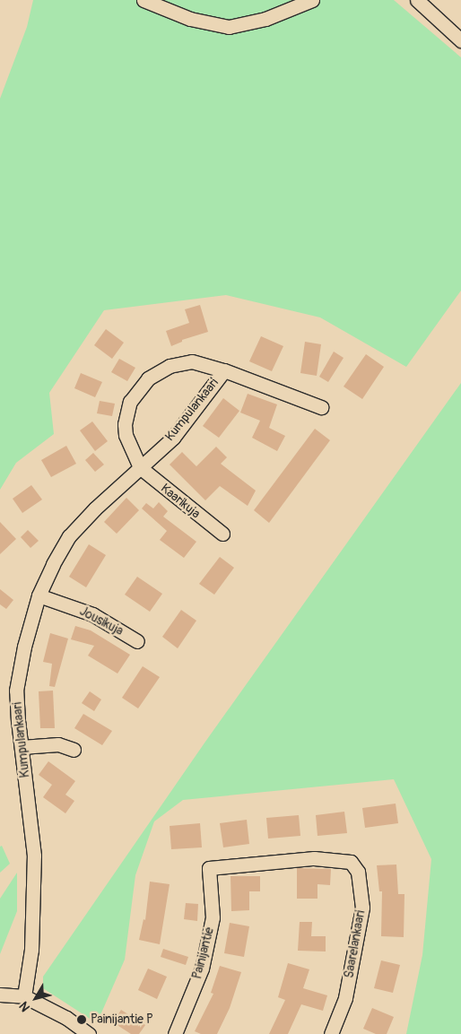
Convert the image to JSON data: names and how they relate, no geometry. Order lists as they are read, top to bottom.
{
  "streets": {
    "street": [
      "Kumpulankaari",
      "Kaarikuja",
      "Jousikuja",
      "Saarelankaari",
      "Painijantie"
    ]
  },
  "crossings": [
    ["Kumpulankaari", "Kaarikuja"],
    ["Kumpulankaari", "Jousikuja"],
    ["Saarelankaari", "Painijantie"]
  ],
  "places": ["Painijantie P"],
  "north": "bottom left"
}
